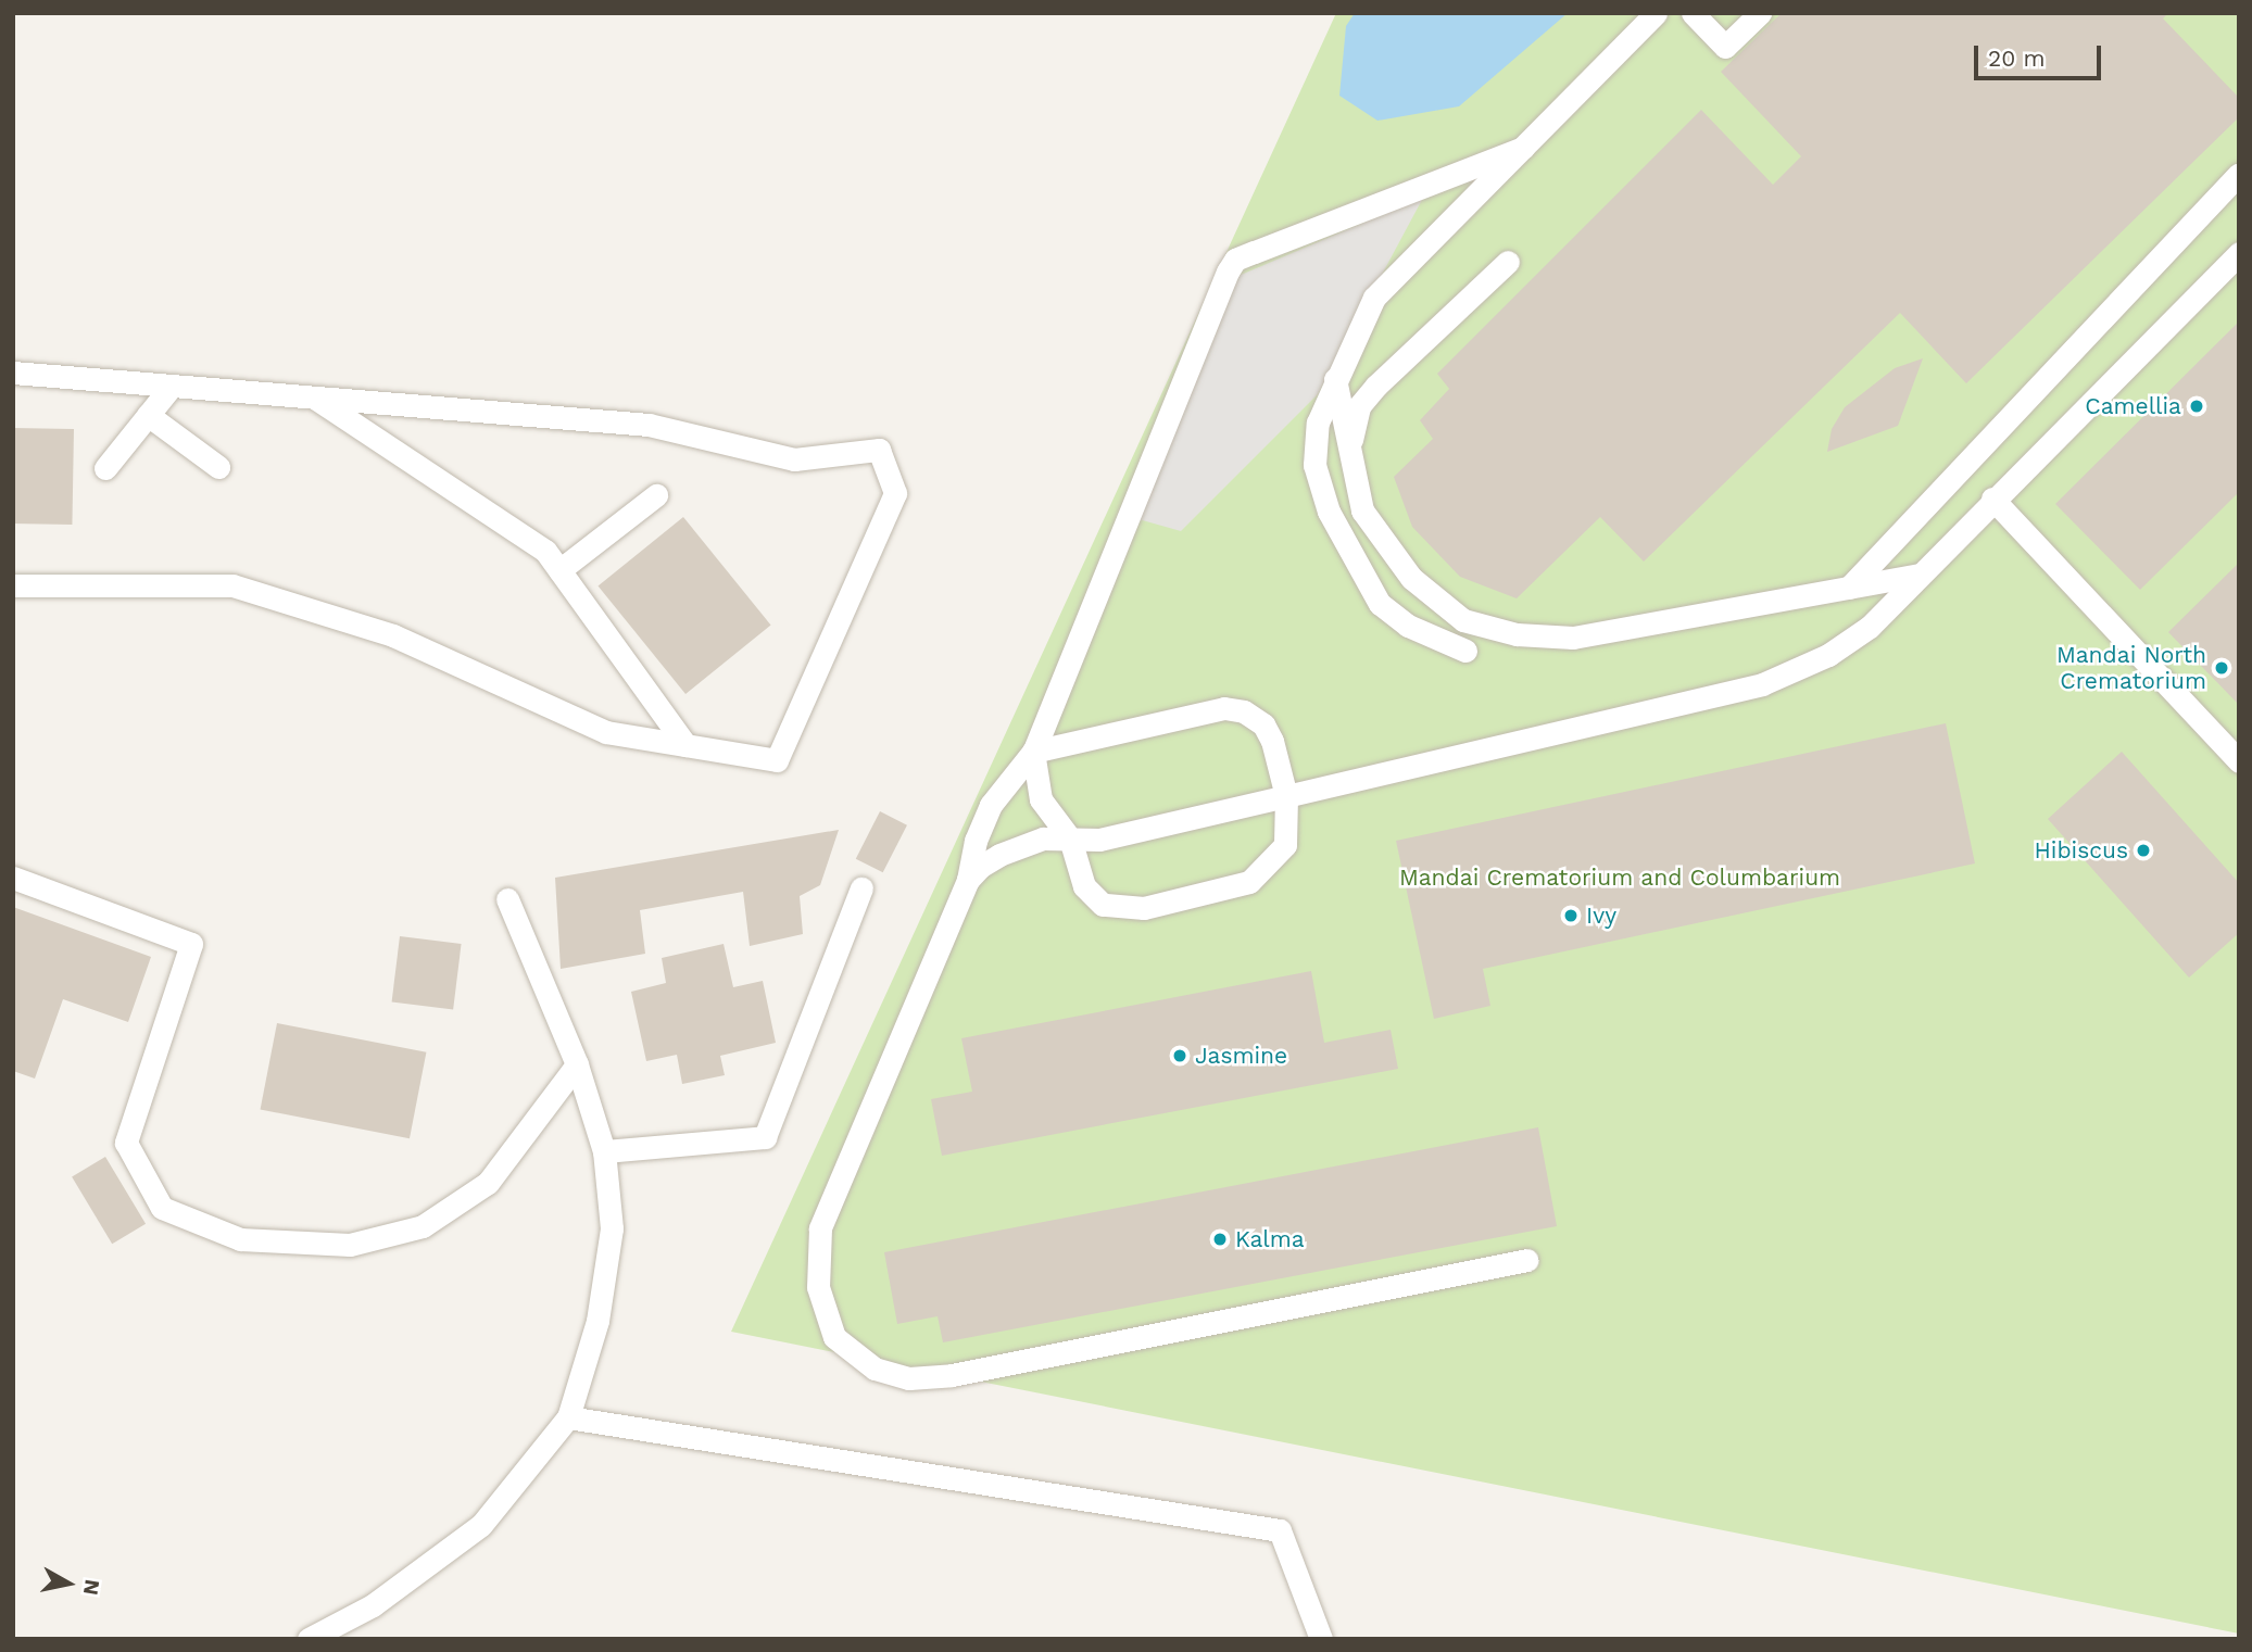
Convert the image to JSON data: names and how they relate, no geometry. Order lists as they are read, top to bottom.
{
  "parks": ["Mandai Crematorium and Columbarium"],
  "places": [
    "Camellia",
    "Mandai North Crematorium",
    "Hibiscus",
    "Ivy",
    "Jasmine",
    "Kalma"
  ],
  "scale_bar": "20 m",
  "north": "right"
}
